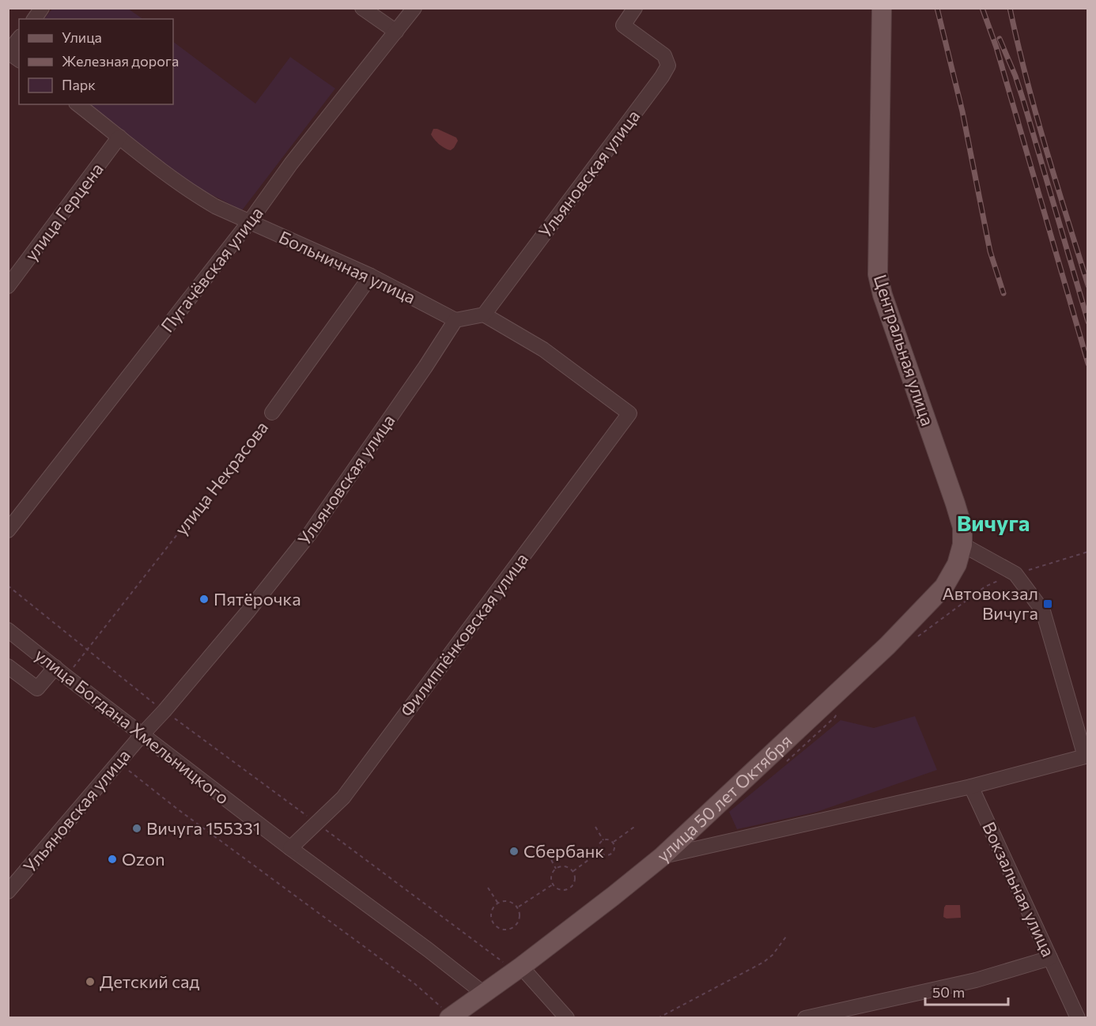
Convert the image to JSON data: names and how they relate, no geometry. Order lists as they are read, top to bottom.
{
  "streets": {
    "main road": ["Центральная улица", "улица 50 лет Октября"],
    "street": [
      "Ульяновская улица",
      "улица Герцена",
      "Больничная улица",
      "Пугачёвская улица",
      "улица Некрасова",
      "Филиппёнковская улица",
      "улица Богдана Хмельницкого",
      "Вокзальная улица"
    ]
  },
  "crossings": [
    ["Ульяновская улица", "Больничная улица"],
    ["Ульяновская улица", "Филиппёнковская улица"],
    ["Ульяновская улица", "улица Богдана Хмельницкого"],
    ["улица Герцена", "Больничная улица"],
    ["Больничная улица", "Пугачёвская улица"],
    ["Больничная улица", "улица Некрасова"],
    ["Центральная улица", "улица 50 лет Октября"],
    ["улица Некрасова", "улица Богдана Хмельницкого"],
    ["Филиппёнковская улица", "улица Богдана Хмельницкого"],
    ["улица Богдана Хмельницкого", "улица 50 лет Октября"]
  ],
  "districts": ["Вичуга"],
  "places": {
    "other": [
      "Пятёрочка",
      "Вичуга 155331",
      "Сбербанк",
      "Ozon",
      "Детский сад"
    ],
    "transit": ["Автовокзал Вичуга"]
  },
  "legend": ["Улица", "Железная дорога", "Парк"],
  "scale_bar": "50 m"
}
